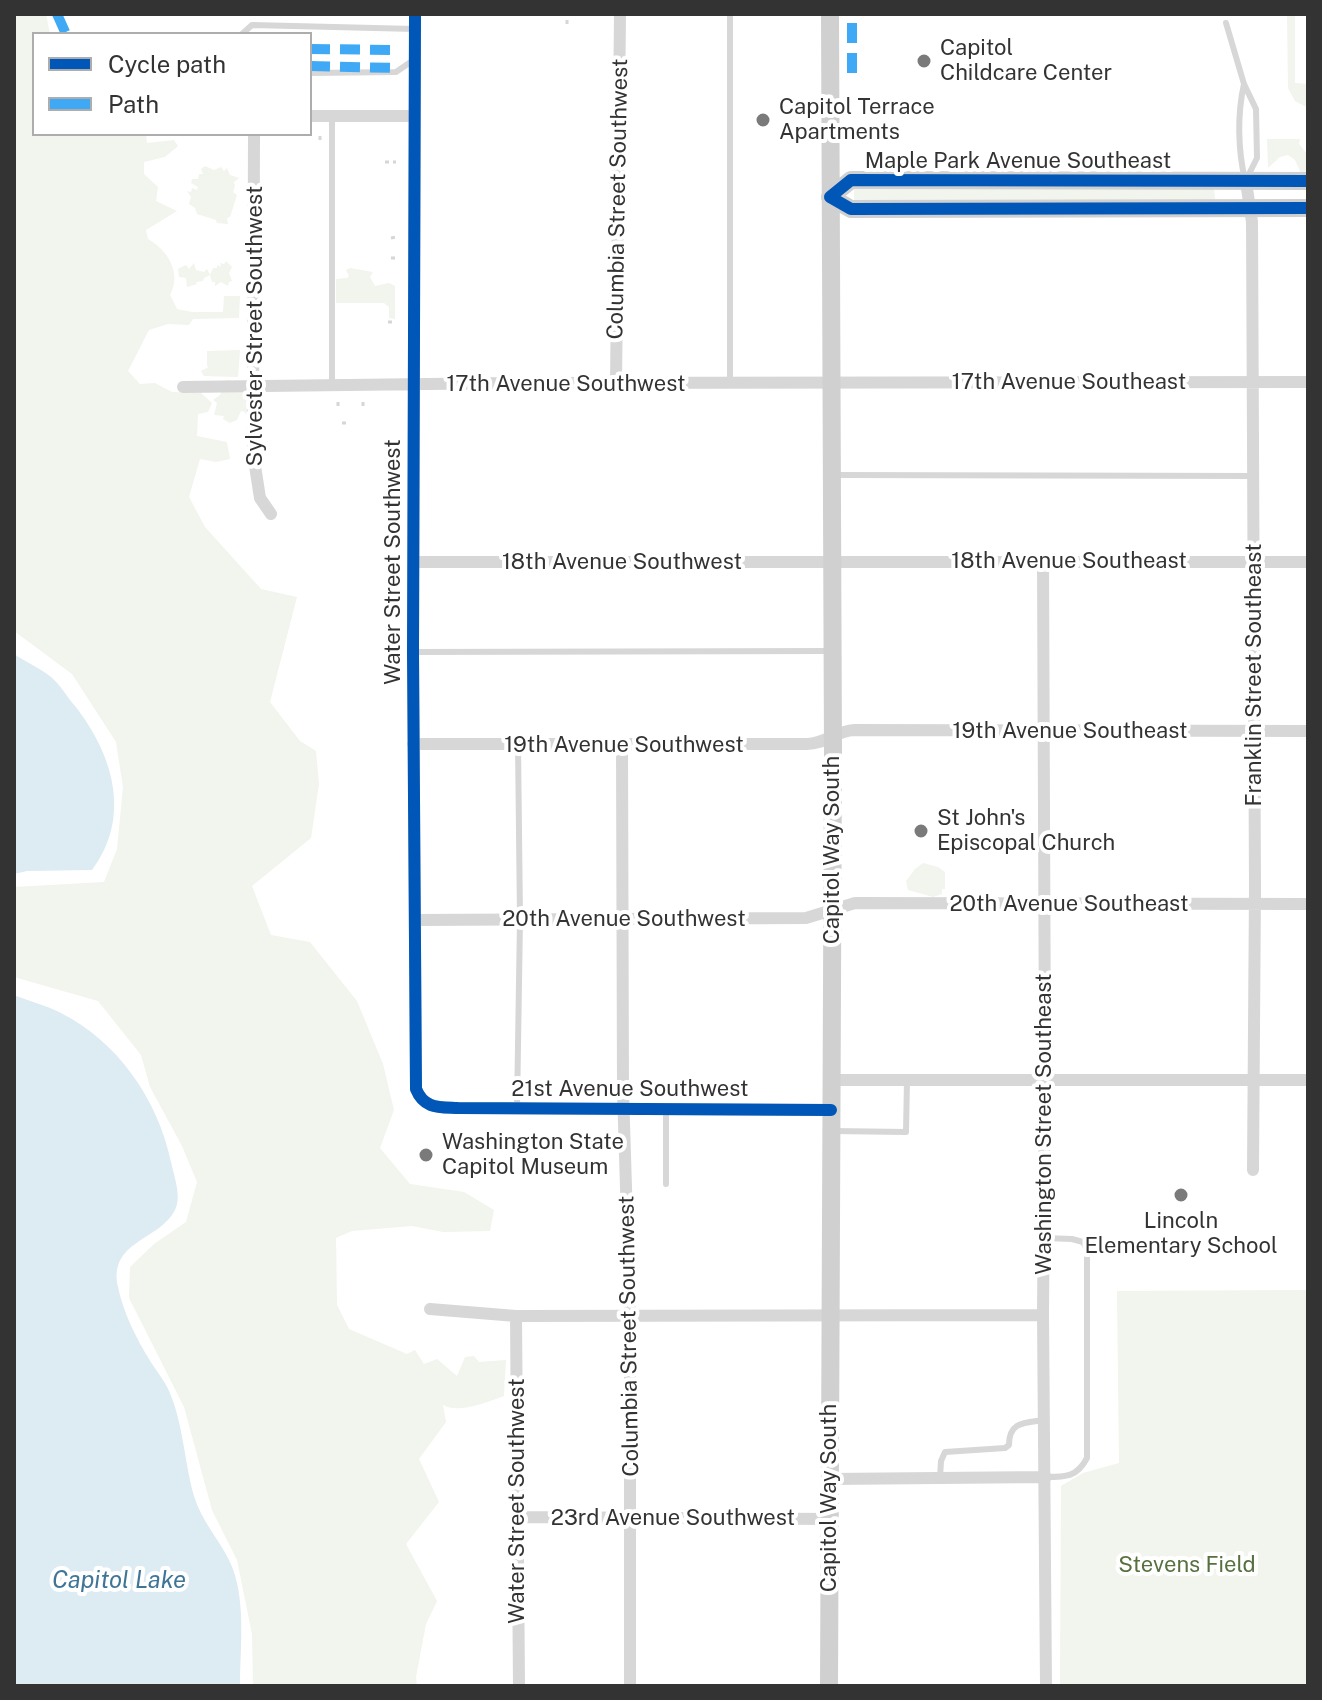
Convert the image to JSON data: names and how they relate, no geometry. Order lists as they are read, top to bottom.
{
  "streets": {
    "main road": ["Maple Park Avenue Southeast", "Capitol Way South"],
    "street": [
      "Columbia Street Southwest",
      "Sylvester Street Southwest",
      "17th Avenue Southeast",
      "17th Avenue Southwest",
      "18th Avenue Southeast",
      "Water Street Southwest",
      "18th Avenue Southwest",
      "Franklin Street Southeast",
      "19th Avenue Southeast",
      "19th Avenue Southwest",
      "20th Avenue Southeast",
      "20th Avenue Southwest",
      "21st Avenue Southwest",
      "Washington Street Southeast",
      "23rd Avenue Southwest"
    ]
  },
  "crossings": [
    ["Maple Park Avenue Southeast", "Franklin Street Southeast"],
    ["Maple Park Avenue Southeast", "Capitol Way South"],
    ["Columbia Street Southwest", "17th Avenue Southwest"],
    ["Columbia Street Southwest", "19th Avenue Southwest"],
    ["Columbia Street Southwest", "20th Avenue Southwest"],
    ["Columbia Street Southwest", "21st Avenue Southwest"],
    ["Columbia Street Southwest", "23rd Avenue Southwest"],
    ["Sylvester Street Southwest", "17th Avenue Southwest"],
    ["17th Avenue Southeast", "17th Avenue Southwest"],
    ["17th Avenue Southeast", "Franklin Street Southeast"],
    ["17th Avenue Southeast", "Capitol Way South"],
    ["17th Avenue Southwest", "Water Street Southwest"],
    ["17th Avenue Southwest", "Capitol Way South"],
    ["18th Avenue Southeast", "18th Avenue Southwest"],
    ["18th Avenue Southeast", "Franklin Street Southeast"],
    ["18th Avenue Southeast", "Capitol Way South"],
    ["18th Avenue Southeast", "Washington Street Southeast"],
    ["Water Street Southwest", "18th Avenue Southwest"],
    ["Water Street Southwest", "19th Avenue Southwest"],
    ["Water Street Southwest", "20th Avenue Southwest"],
    ["Water Street Southwest", "21st Avenue Southwest"],
    ["Water Street Southwest", "23rd Avenue Southwest"],
    ["18th Avenue Southwest", "Capitol Way South"],
    ["Franklin Street Southeast", "19th Avenue Southeast"],
    ["Franklin Street Southeast", "20th Avenue Southeast"],
    ["19th Avenue Southeast", "19th Avenue Southwest"],
    ["19th Avenue Southeast", "Capitol Way South"],
    ["19th Avenue Southeast", "Washington Street Southeast"],
    ["19th Avenue Southwest", "Capitol Way South"],
    ["Capitol Way South", "20th Avenue Southeast"],
    ["Capitol Way South", "20th Avenue Southwest"],
    ["Capitol Way South", "21st Avenue Southwest"],
    ["Capitol Way South", "23rd Avenue Southwest"],
    ["20th Avenue Southeast", "20th Avenue Southwest"],
    ["20th Avenue Southeast", "Washington Street Southeast"]
  ],
  "water": ["Capitol Lake"],
  "parks": ["Stevens Field"],
  "places": [
    "Capitol Childcare Center",
    "Capitol Terrace Apartments",
    "St John's Episcopal Church",
    "Washington State Capitol Museum",
    "Lincoln Elementary School"
  ],
  "legend": ["Cycle path", "Path"]
}
